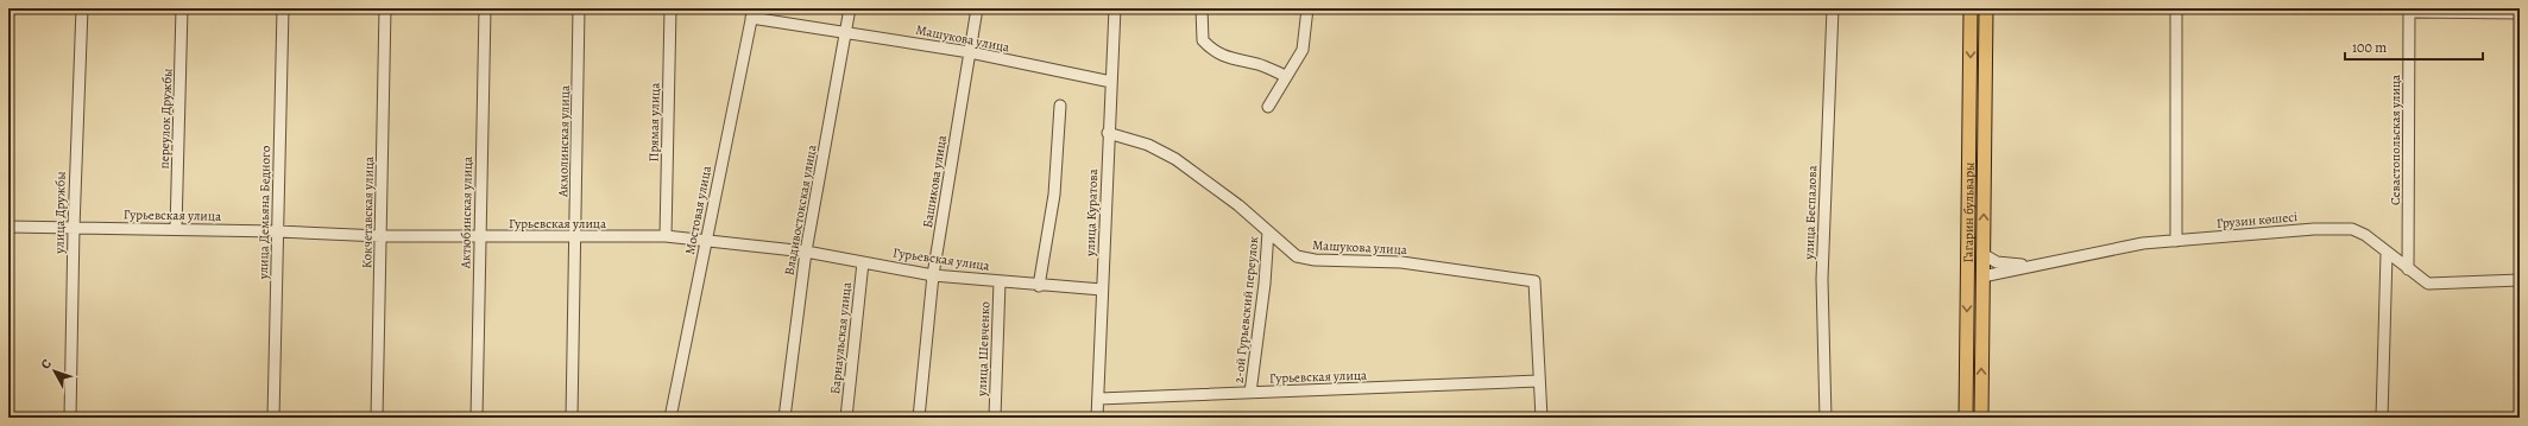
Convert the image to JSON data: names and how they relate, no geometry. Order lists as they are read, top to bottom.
{
  "streets": {
    "main road": ["Гагарин бульвары"],
    "street": [
      "Машукова улица",
      "переулок Дружбы",
      "Прямая улица",
      "Севастопольская улица",
      "Акмолинская улица",
      "Башикова улица",
      "Мостовая улица",
      "Владивостокская улица",
      "улица Дружбы",
      "улица Демьяна Бедного",
      "Кокчетавская улица",
      "Актюбинская улица",
      "улица Куратова",
      "улица Беспалова",
      "Гурьевская улица",
      "Грузин көшесі",
      "2-ой Гурьевский переулок",
      "Барнаульская улица",
      "улица Шевченко"
    ]
  },
  "crossings": [
    ["Машукова улица", "Башикова улица"],
    ["Машукова улица", "Мостовая улица"],
    ["Машукова улица", "Владивостокская улица"],
    ["Машукова улица", "улица Куратова"],
    ["Машукова улица", "Гурьевская улица"],
    ["Машукова улица", "2-ой Гурьевский переулок"],
    ["переулок Дружбы", "Гурьевская улица"],
    ["Прямая улица", "Гурьевская улица"],
    ["Севастопольская улица", "Грузин көшесі"],
    ["Акмолинская улица", "Гурьевская улица"],
    ["Башикова улица", "Гурьевская улица"],
    ["Мостовая улица", "Гурьевская улица"],
    ["Владивостокская улица", "Гурьевская улица"],
    ["улица Дружбы", "Гурьевская улица"],
    ["улица Демьяна Бедного", "Гурьевская улица"],
    ["Кокчетавская улица", "Гурьевская улица"],
    ["Актюбинская улица", "Гурьевская улица"],
    ["улица Куратова", "Гурьевская улица"],
    ["Гагарин бульвары", "Грузин көшесі"],
    ["Гурьевская улица", "2-ой Гурьевский переулок"],
    ["Гурьевская улица", "Барнаульская улица"],
    ["Гурьевская улица", "улица Шевченко"]
  ],
  "scale_bar": "100 m",
  "north": "top left"
}
